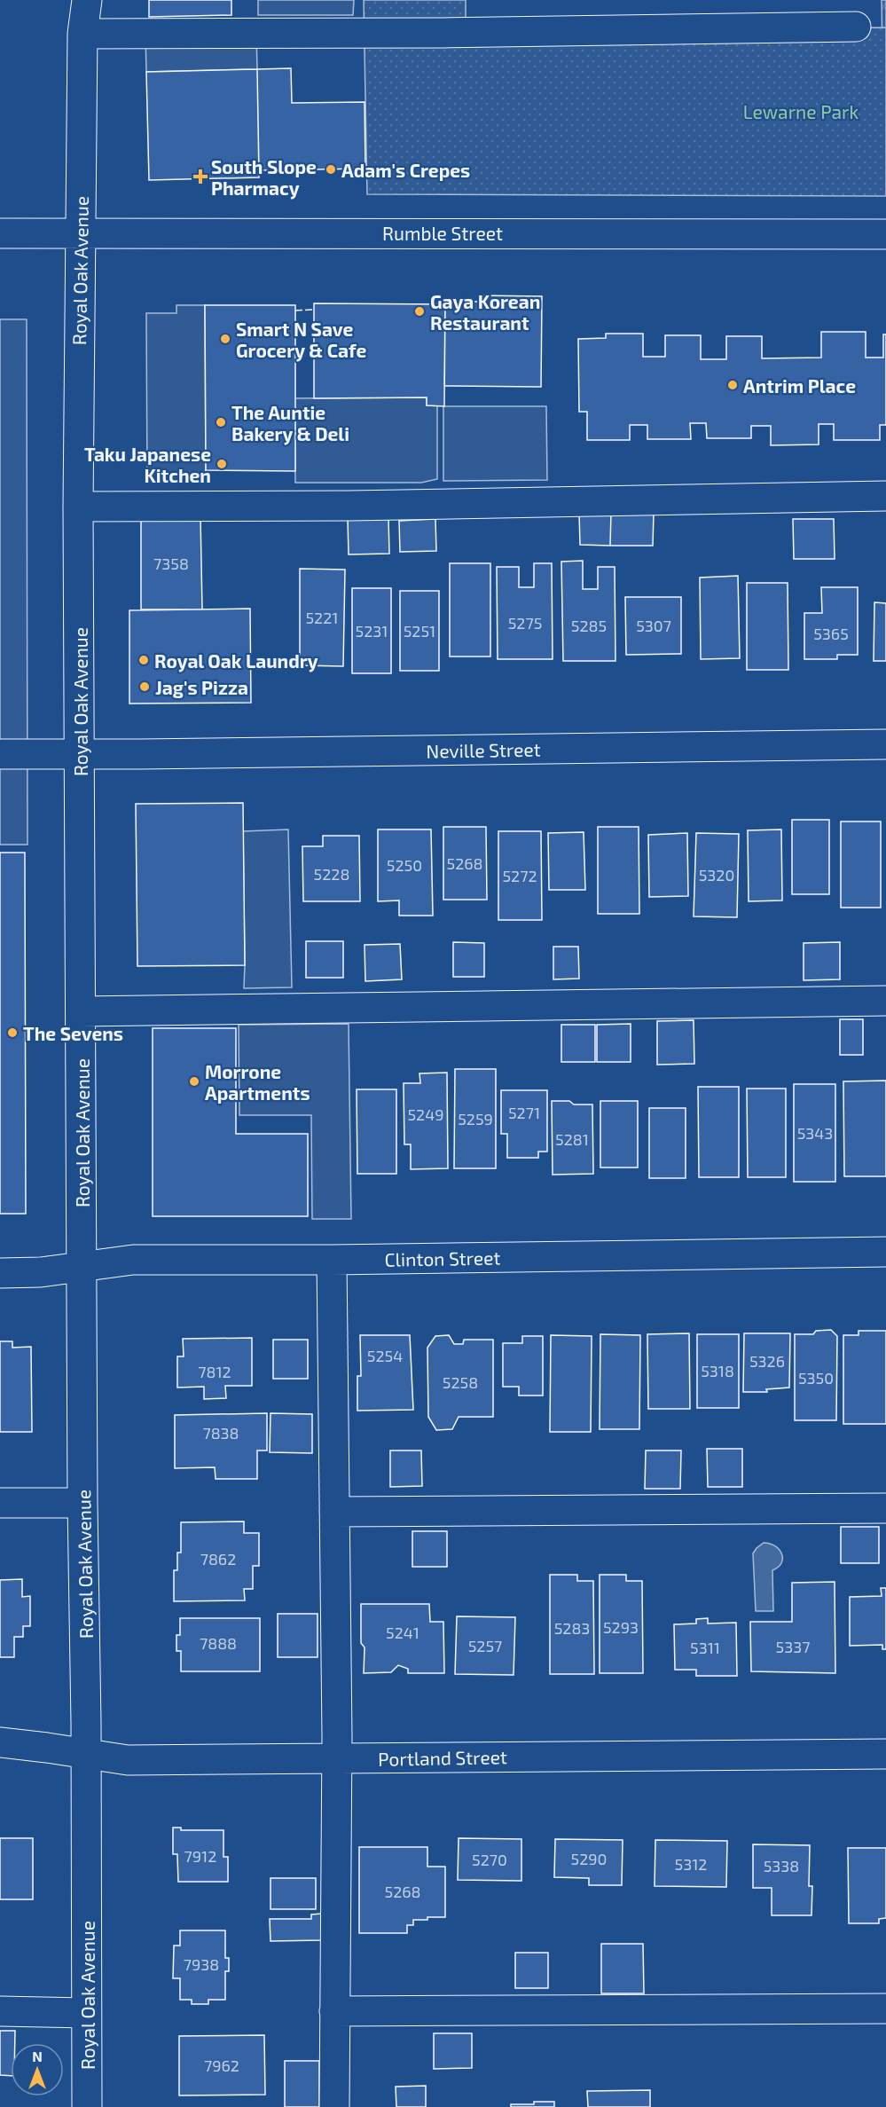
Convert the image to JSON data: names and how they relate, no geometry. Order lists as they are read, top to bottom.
{
  "streets": {
    "street": [
      "Rumble Street",
      "Royal Oak Avenue",
      "Neville Street",
      "Clinton Street",
      "Portland Street"
    ]
  },
  "crossings": [
    ["Rumble Street", "Royal Oak Avenue"],
    ["Royal Oak Avenue", "Neville Street"],
    ["Royal Oak Avenue", "Clinton Street"],
    ["Royal Oak Avenue", "Portland Street"]
  ],
  "parks": ["Lewarne Park"],
  "places": {
    "other": [
      "Adam's Crepes",
      "Gaya Korean Restaurant",
      "Smart N Save Grocery & Cafe",
      "Antrim Place",
      "The Auntie Bakery & Deli",
      "Taku Japanese Kitchen",
      "Royal Oak Laundry",
      "Jag's Pizza",
      "The Sevens",
      "Morrone Apartments"
    ],
    "health": ["South Slope Pharmacy"]
  },
  "house_numbers": [
    "7358",
    "5221",
    "5275",
    "5285",
    "5307",
    "5231",
    "5251",
    "5365",
    "5268",
    "5250",
    "5228",
    "5320",
    "5272",
    "5271",
    "5249",
    "5259",
    "5343",
    "5281",
    "5254",
    "5326",
    "5318",
    "7812",
    "5350",
    "5258",
    "7838",
    "7862",
    "5293",
    "5283",
    "5241",
    "7888",
    "5257",
    "5337",
    "5311",
    "7912",
    "5290",
    "5270",
    "5312",
    "5338",
    "5268",
    "7938",
    "7962"
  ],
  "north": "top"
}
